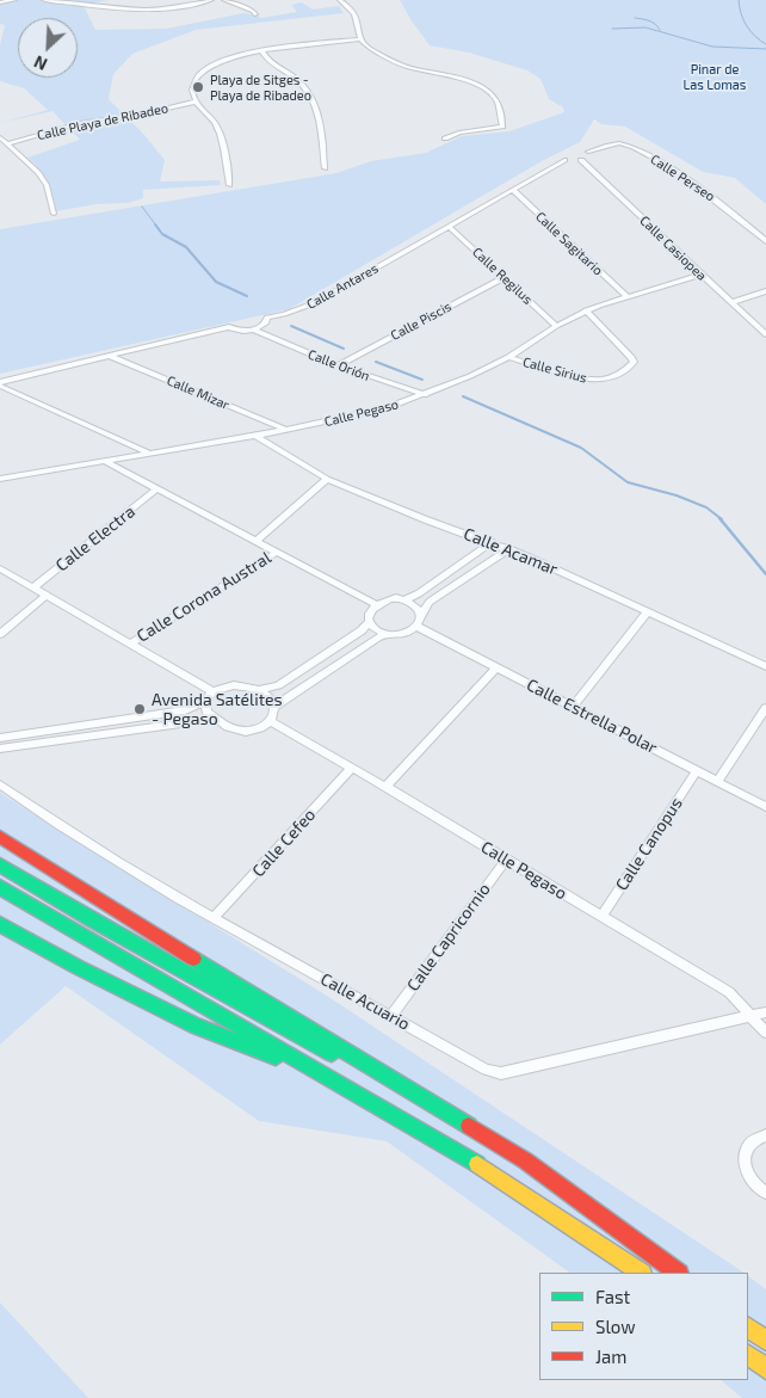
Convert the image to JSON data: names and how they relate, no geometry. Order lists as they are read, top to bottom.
{
  "streets": {
    "street": [
      "Calle Playa de Ribadeo",
      "Calle Perseo",
      "Calle Sagitario",
      "Calle Casiopea",
      "Calle Regilus",
      "Calle Antares",
      "Calle Piscis",
      "Calle Orión",
      "Calle Sirius",
      "Calle Mizar",
      "Calle Pegaso",
      "Calle Electra",
      "Calle Acamar",
      "Calle Corona Austral",
      "Calle Estrella Polar",
      "Calle Cefeo",
      "Calle Canopus",
      "Calle Capricornio",
      "Calle Acuario"
    ]
  },
  "crossings": [
    ["Calle Perseo", "Calle Antares"],
    ["Calle Sagitario", "Calle Antares"],
    ["Calle Sagitario", "Calle Pegaso"],
    ["Calle Casiopea", "Calle Antares"],
    ["Calle Casiopea", "Calle Pegaso"],
    ["Calle Regilus", "Calle Antares"],
    ["Calle Regilus", "Calle Piscis"],
    ["Calle Regilus", "Calle Pegaso"],
    ["Calle Antares", "Calle Orión"],
    ["Calle Piscis", "Calle Orión"],
    ["Calle Orión", "Calle Pegaso"],
    ["Calle Sirius", "Calle Pegaso"],
    ["Calle Mizar", "Calle Pegaso"],
    ["Calle Pegaso", "Calle Acamar"],
    ["Calle Pegaso", "Calle Cefeo"],
    ["Calle Pegaso", "Calle Canopus"],
    ["Calle Pegaso", "Calle Capricornio"],
    ["Calle Pegaso", "Calle Acuario"],
    ["Calle Estrella Polar", "Calle Canopus"],
    ["Calle Cefeo", "Calle Acuario"],
    ["Calle Capricornio", "Calle Acuario"]
  ],
  "parks": ["Pinar de Las Lomas"],
  "places": ["Playa de Sitges - Playa de Ribadeo", "Avenida Satélites - Pegaso"],
  "legend": ["Fast", "Slow", "Jam"],
  "north": "bottom left"
}
